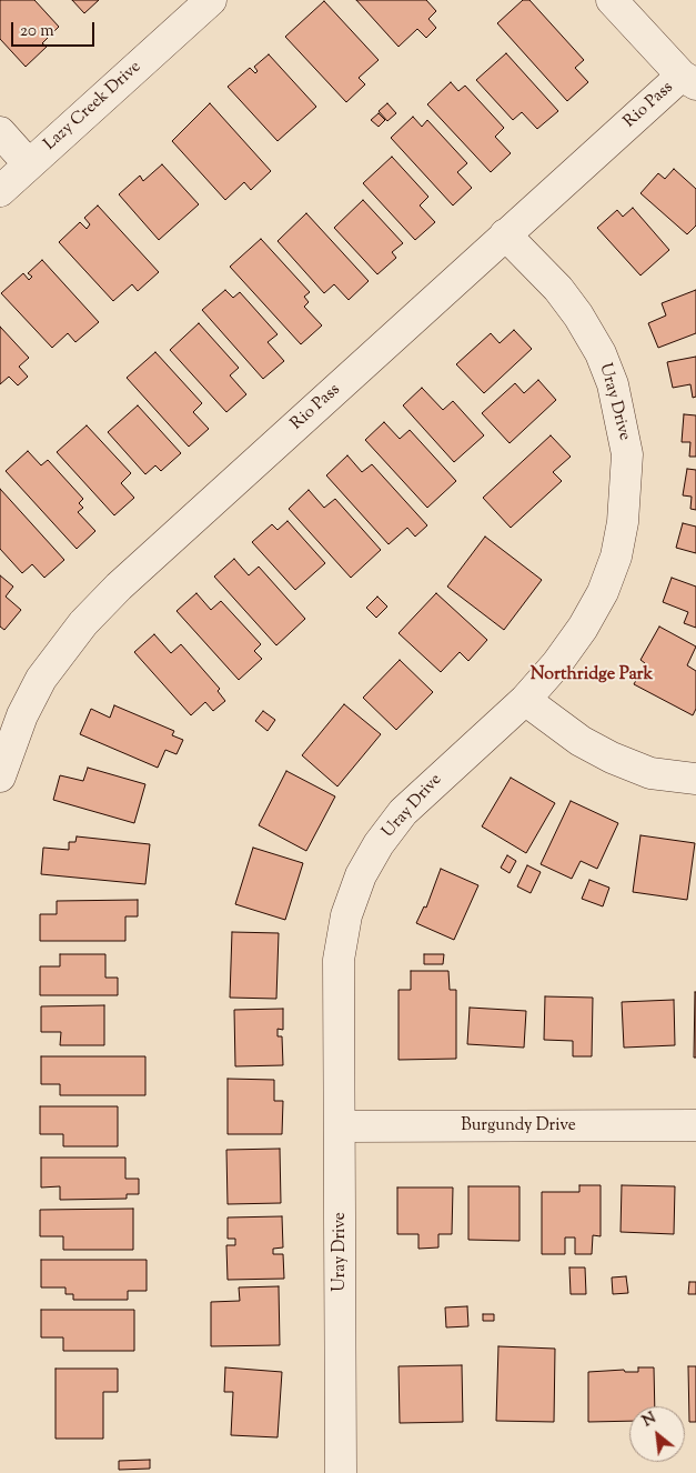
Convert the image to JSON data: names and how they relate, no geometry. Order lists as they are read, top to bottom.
{
  "streets": {
    "street": [
      "Rio Pass",
      "Lazy Creek Drive",
      "Uray Drive",
      "Burgundy Drive"
    ]
  },
  "crossings": [
    ["Rio Pass", "Uray Drive"],
    ["Uray Drive", "Burgundy Drive"]
  ],
  "districts": ["Northridge Park"],
  "scale_bar": "20 m",
  "north": "top left"
}
